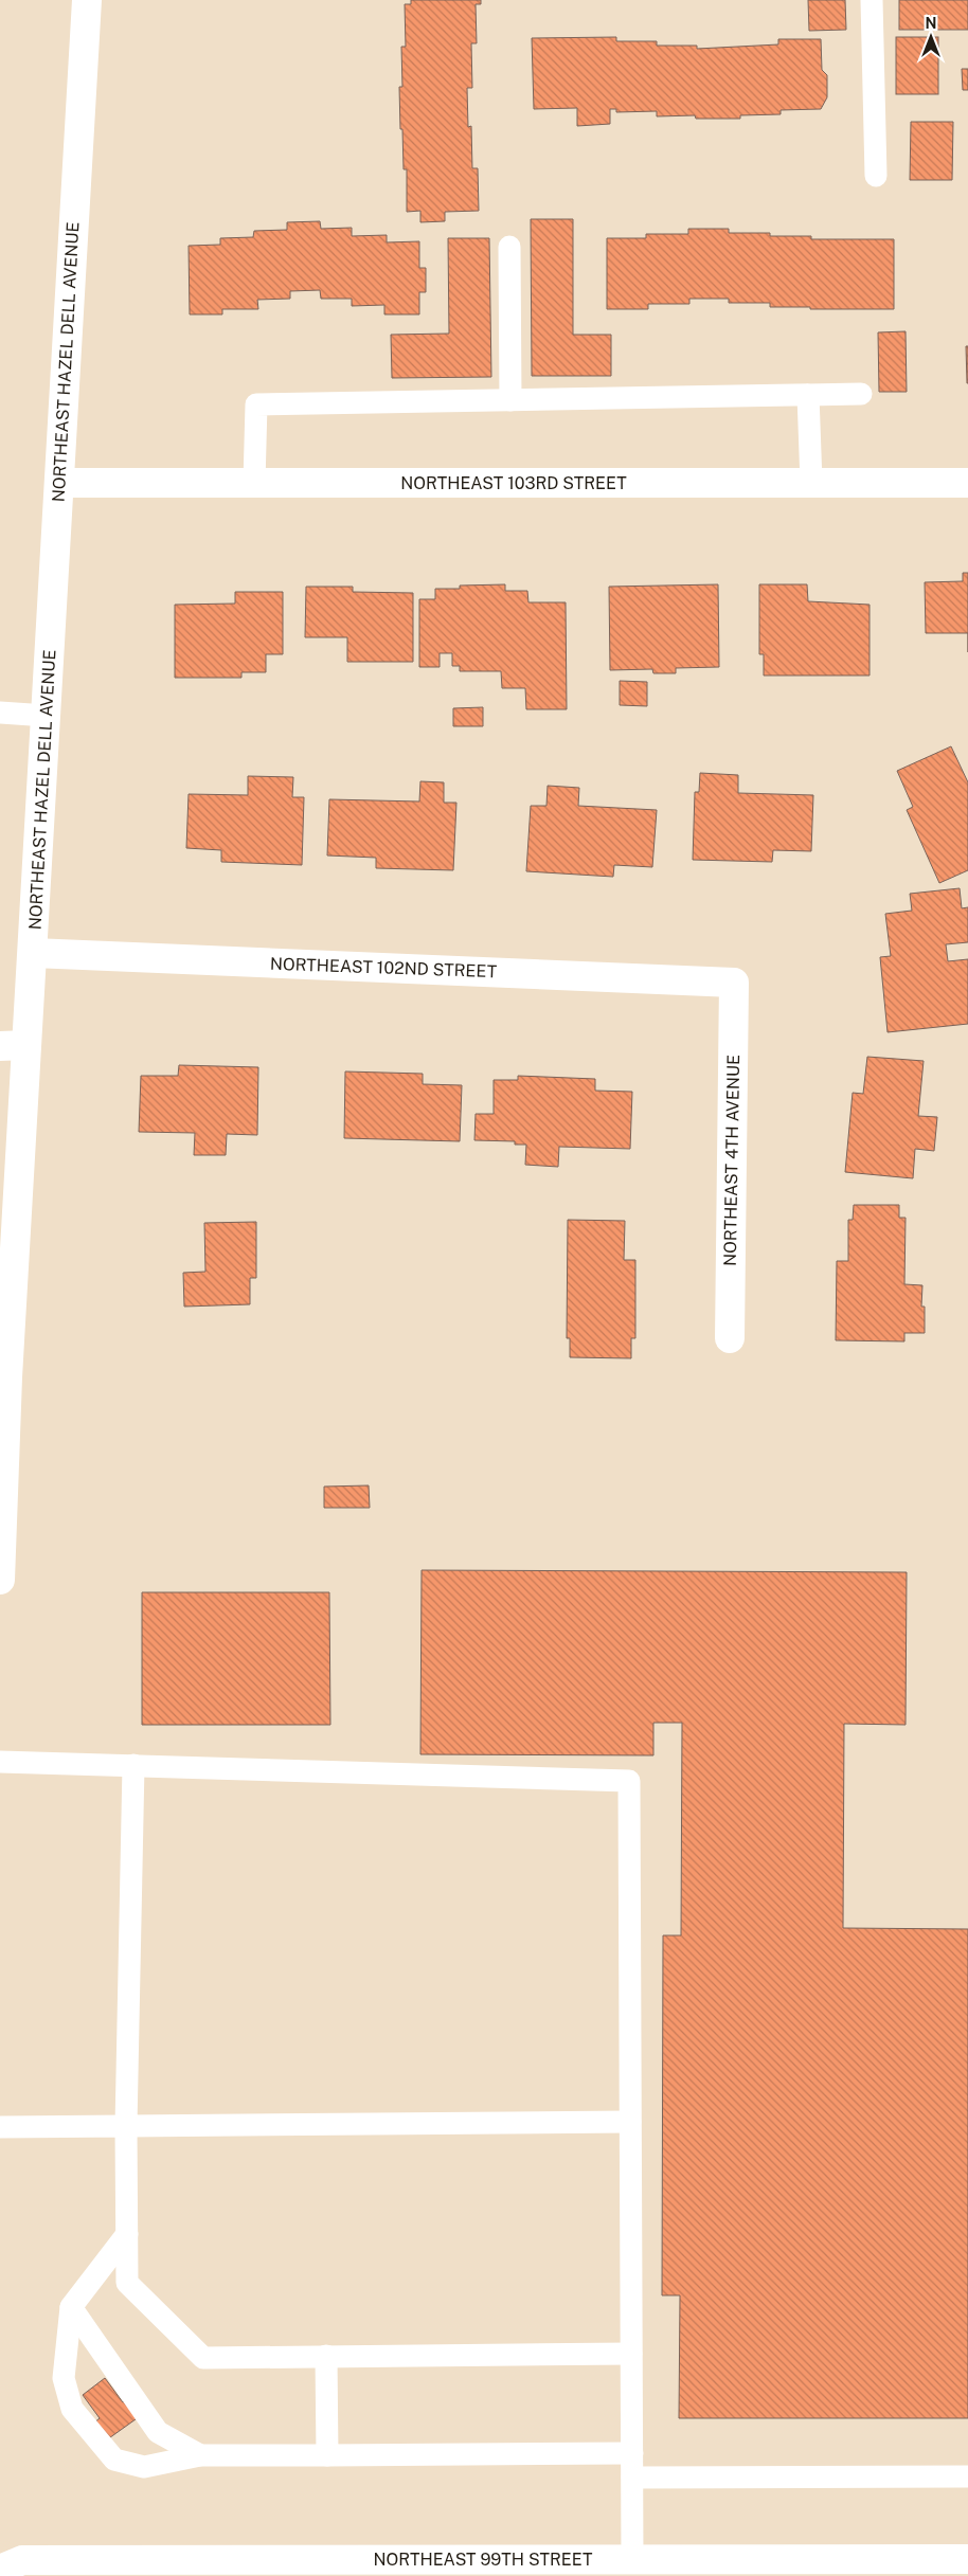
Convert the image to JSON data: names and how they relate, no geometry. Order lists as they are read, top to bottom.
{
  "streets": {
    "street": [
      "NORTHEAST HAZEL DELL AVENUE",
      "NORTHEAST 103RD STREET",
      "NORTHEAST 102ND STREET",
      "NORTHEAST 4TH AVENUE",
      "NORTHEAST 99TH STREET"
    ]
  },
  "crossings": [
    ["NORTHEAST HAZEL DELL AVENUE", "NORTHEAST 103RD STREET"],
    ["NORTHEAST HAZEL DELL AVENUE", "NORTHEAST 102ND STREET"],
    ["NORTHEAST 102ND STREET", "NORTHEAST 4TH AVENUE"]
  ],
  "north": "top"
}
